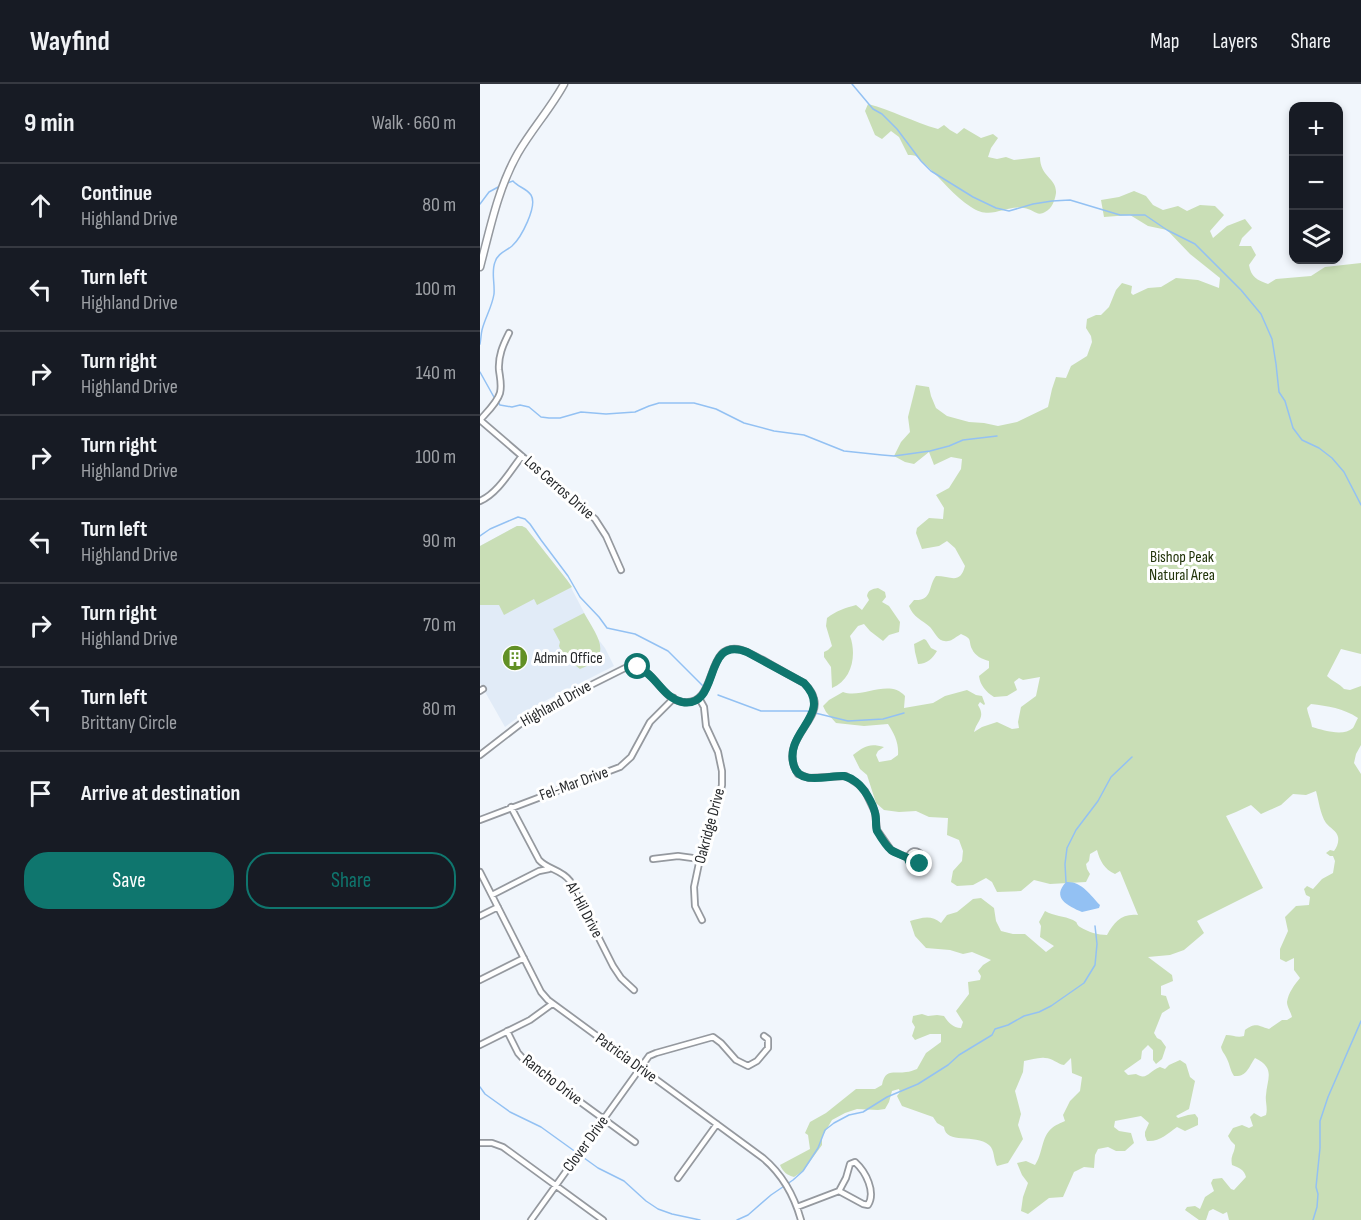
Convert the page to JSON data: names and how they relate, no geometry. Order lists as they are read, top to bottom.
{
  "streets": {
    "street": [
      "Los Cerros Drive",
      "Highland Drive",
      "Fel-Mar Drive",
      "Oakridge Drive",
      "Al-Hil Drive",
      "Patricia Drive",
      "Rancho Drive",
      "Clover Drive"
    ]
  },
  "crossings": [
    ["Highland Drive", "Fel-Mar Drive"],
    ["Fel-Mar Drive", "Al-Hil Drive"],
    ["Patricia Drive", "Clover Drive"],
    ["Rancho Drive", "Clover Drive"]
  ],
  "parks": ["Bishop Peak Natural Area"],
  "places": {
    "building": ["Admin Office"]
  },
  "page": {
    "header": "Wayfind",
    "nav": ["Map", "Layers", "Share"],
    "heading": ["9 min", "Walk · 660 m"],
    "map_buttons": ["+", "−"],
    "list": [
      ["Continue", "Highland Drive", "80 m"],
      ["Turn left", "Highland Drive", "100 m"],
      ["Turn right", "Highland Drive", "140 m"],
      ["Turn right", "Highland Drive", "100 m"],
      ["Turn left", "Highland Drive", "90 m"],
      ["Turn right", "Highland Drive", "70 m"],
      ["Turn left", "Brittany Circle", "80 m"],
      "Arrive at destination"
    ],
    "buttons": ["Save", "Share"]
  }
}
